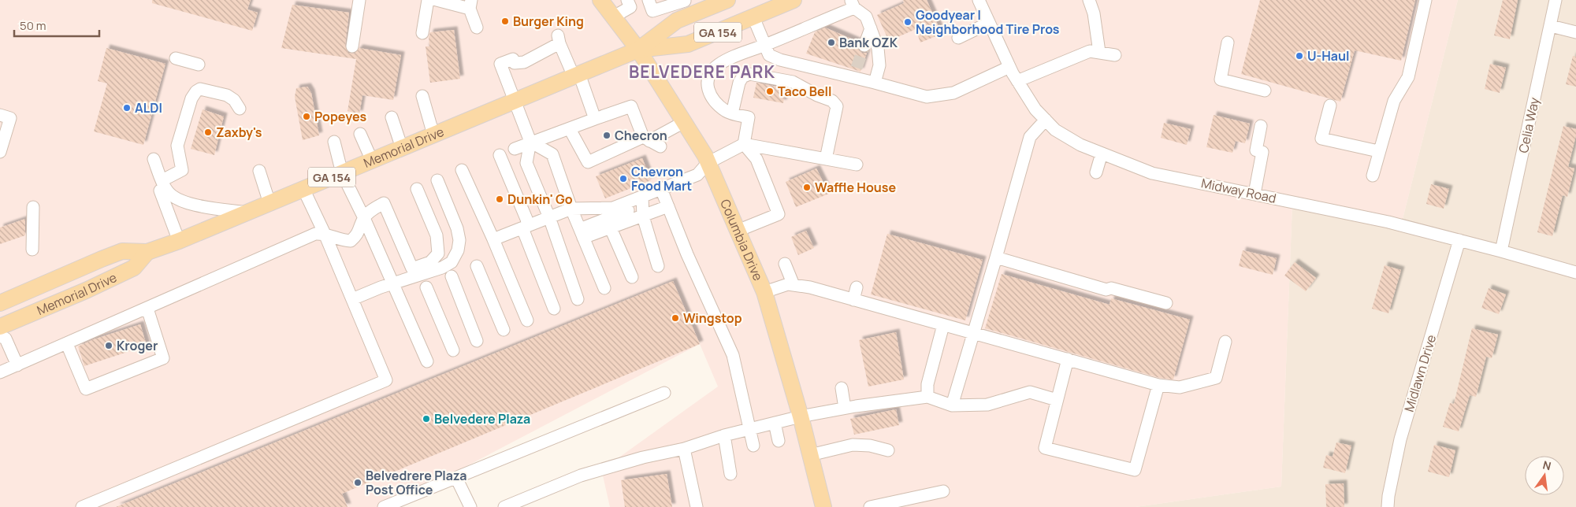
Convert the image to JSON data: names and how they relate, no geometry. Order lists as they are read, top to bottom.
{
  "streets": {
    "main road": ["GA 154", "Memorial Drive", "Columbia Drive"],
    "street": ["Celia Way", "Midway Road", "Midlawn Drive"]
  },
  "crossings": [
    ["Celia Way", "Midway Road"],
    ["Memorial Drive", "Columbia Drive"],
    ["Midway Road", "Midlawn Drive"]
  ],
  "districts": ["BELVEDERE PARK"],
  "places": [
    "Burger King",
    "Goodyear | Neighborhood Tire Pros",
    "Bank OZK",
    "U-Haul",
    "Taco Bell",
    "ALDI",
    "Popeyes",
    "Zaxby's",
    "Checron",
    "Chevron Food Mart",
    "Waffle House",
    "Dunkin' Go",
    "Wingstop",
    "Kroger",
    "Belvedere Plaza",
    "Belvedrere Plaza Post Office"
  ],
  "scale_bar": "50 m",
  "north": "top"
}
